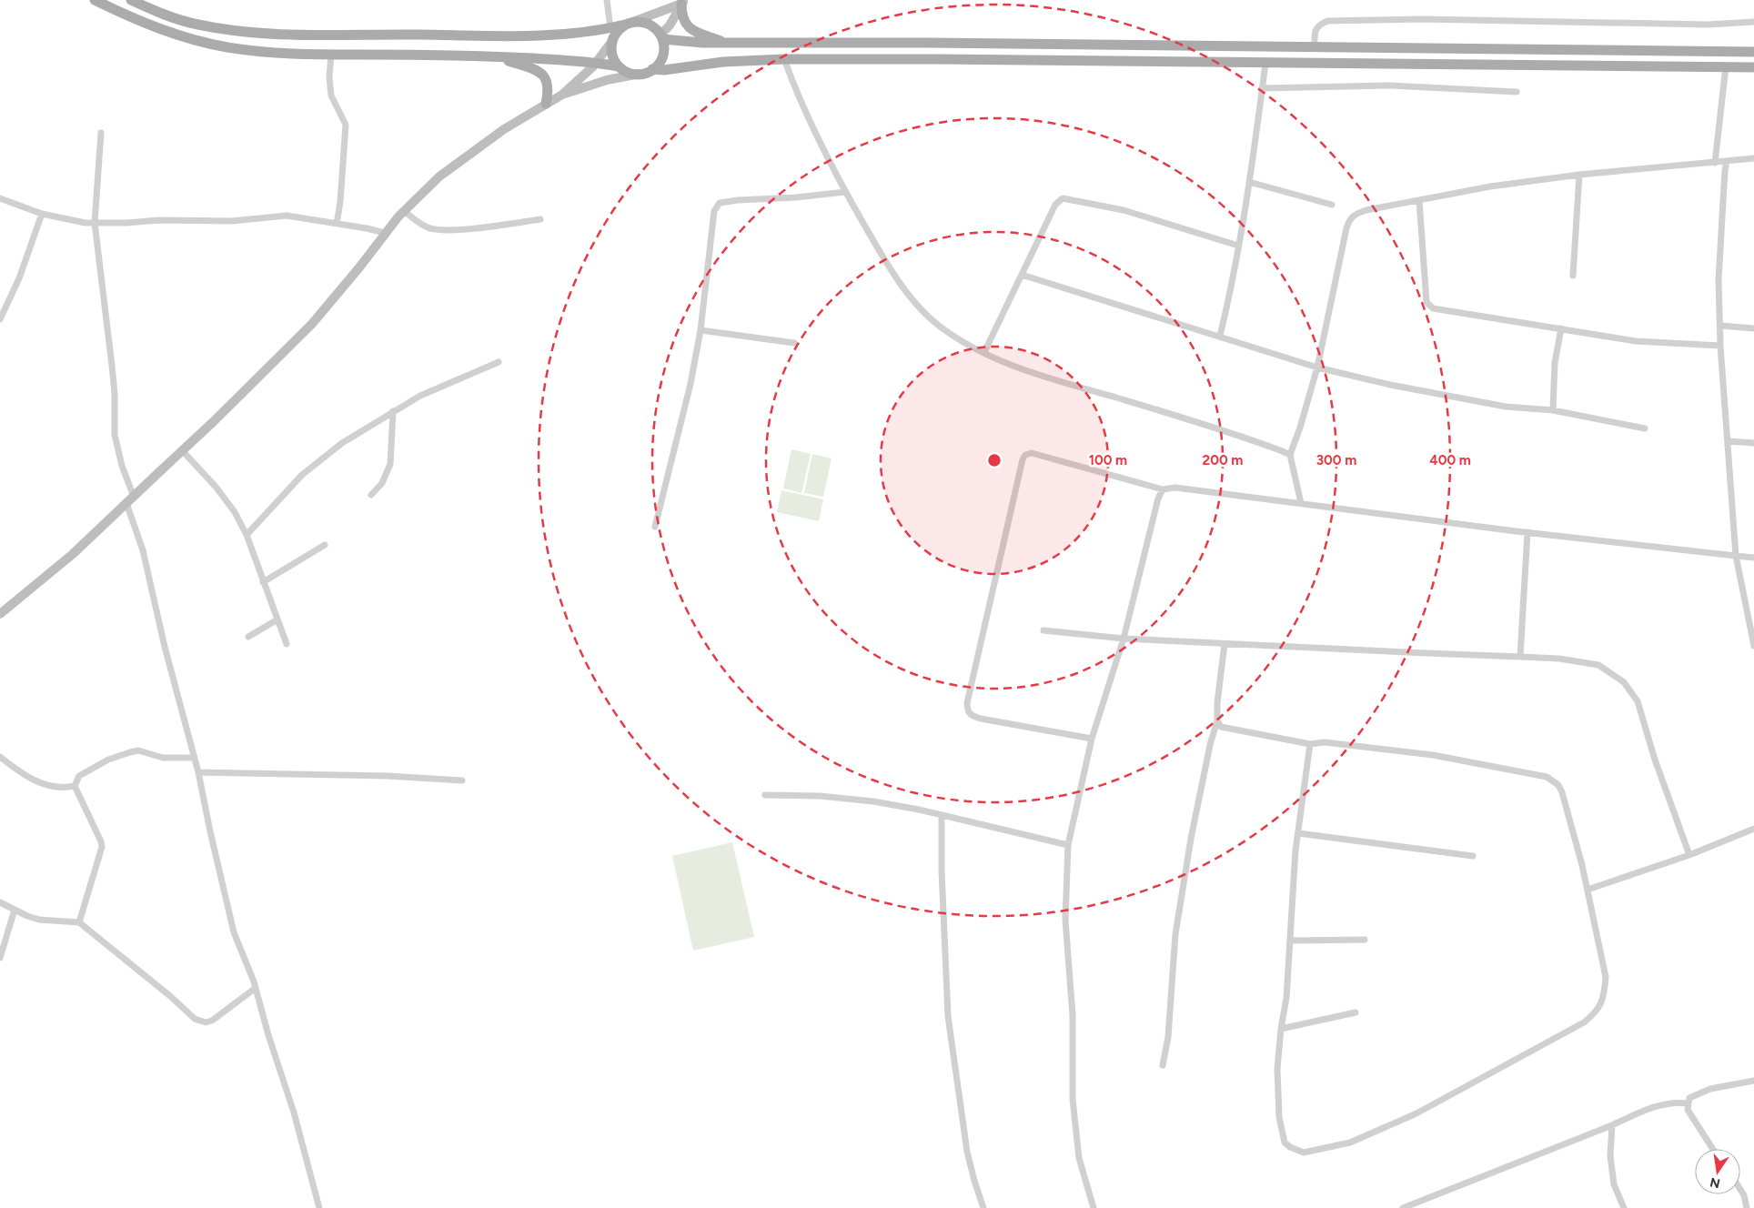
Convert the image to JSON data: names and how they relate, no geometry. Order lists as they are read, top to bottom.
{
  "north": "bottom",
  "rings": [
    "100 m",
    "200 m",
    "300 m",
    "400 m"
  ]
}
